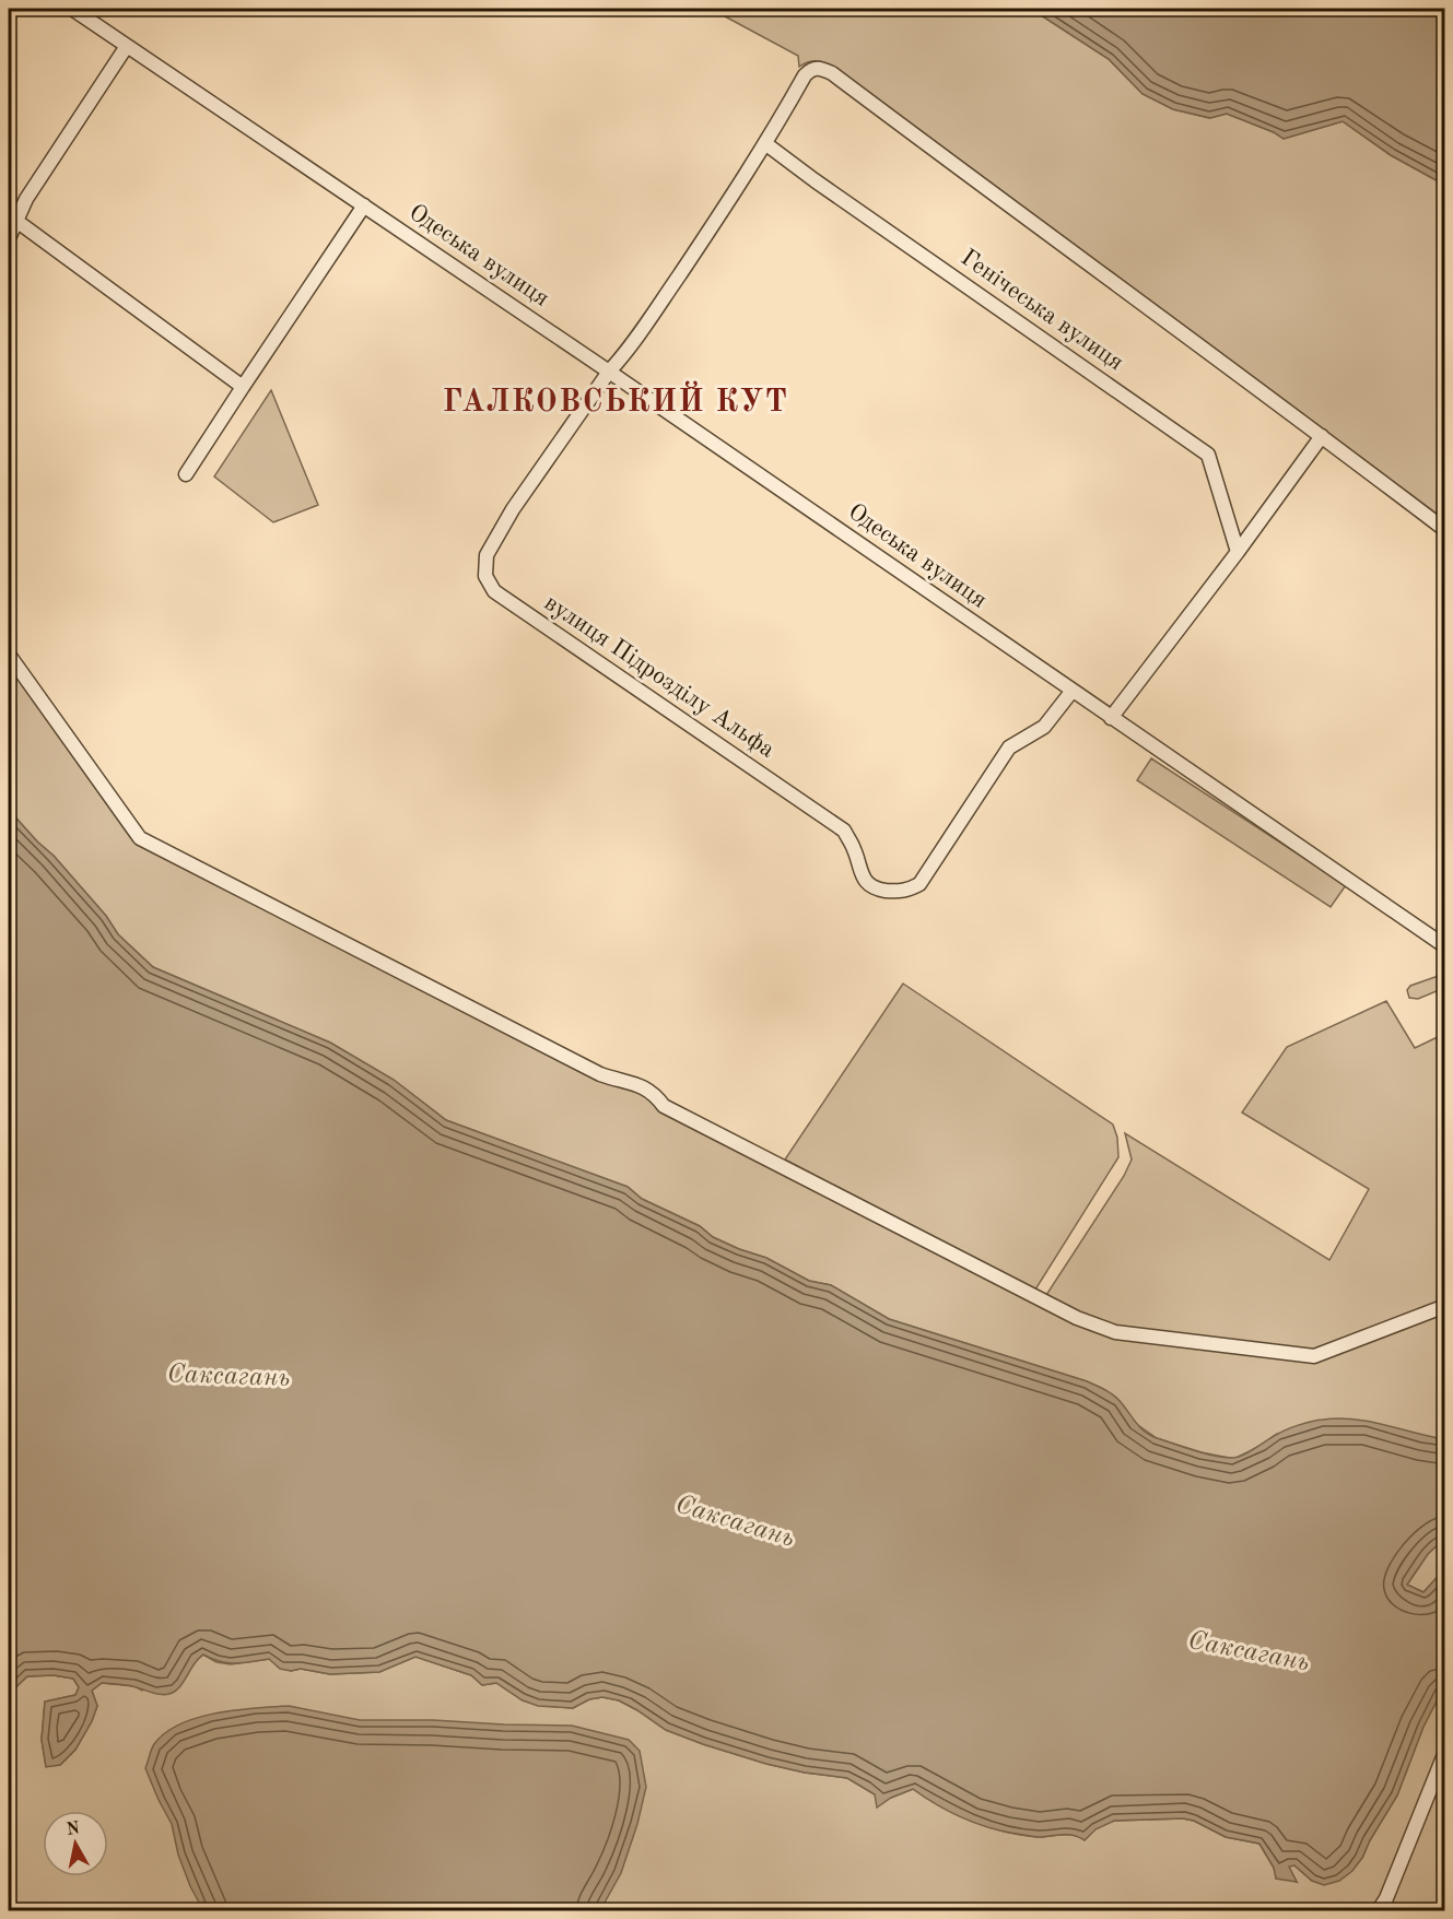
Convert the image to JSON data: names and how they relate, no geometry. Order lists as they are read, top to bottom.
{
  "streets": {
    "street": ["Одеська вулиця", "Генічеська вулиця", "вулиця Підрозділу Альфа"]
  },
  "crossings": [
    ["Одеська вулиця", "вулиця Підрозділу Альфа"],
    ["Генічеська вулиця", "вулиця Підрозділу Альфа"]
  ],
  "districts": ["ГАЛКОВСЬКИЙ КУТ"],
  "water": ["Саксагань"],
  "north": "top"
}
